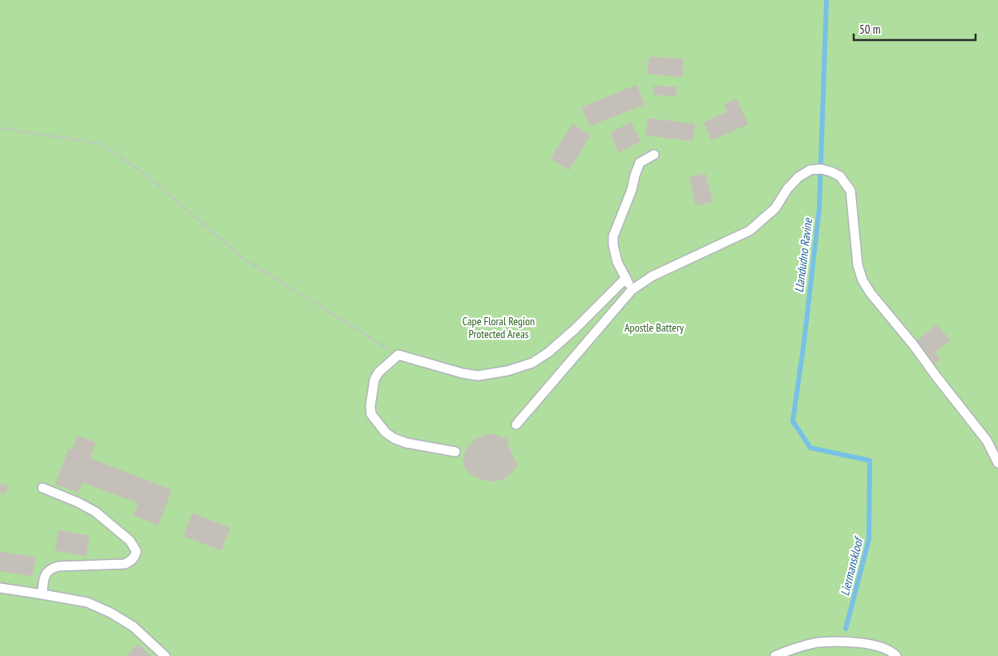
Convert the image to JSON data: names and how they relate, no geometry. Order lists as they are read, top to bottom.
{
  "water": ["Llandudno Ravine", "Liermanskloof"],
  "parks": ["Cape Floral Region Protected Areas", "Apostle Battery"],
  "scale_bar": "50 m"
}
